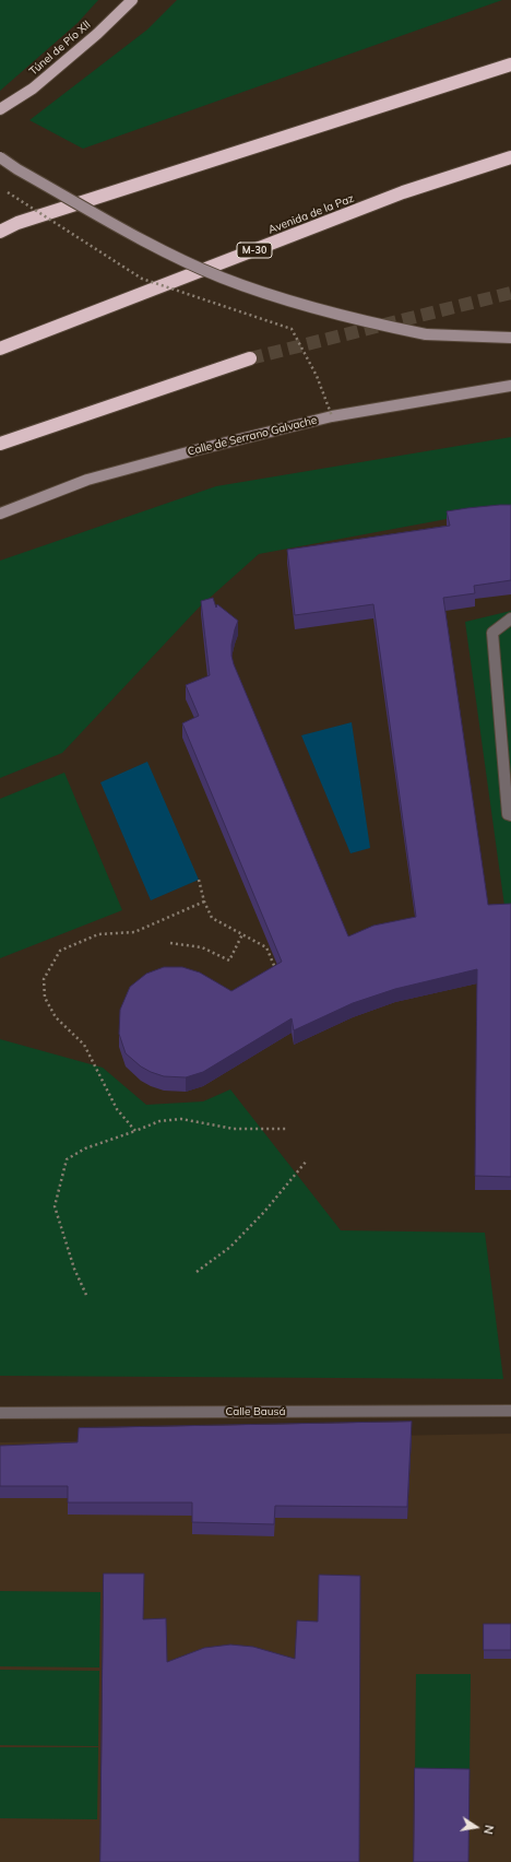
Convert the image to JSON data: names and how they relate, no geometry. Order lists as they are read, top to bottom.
{
  "streets": {
    "highway": ["Avenida de la Paz", "M-30"],
    "main road": ["Túnel de Pío XII", "Calle de Serrano Galvache"],
    "street": ["Calle Bausá"]
  },
  "north": "right"
}
